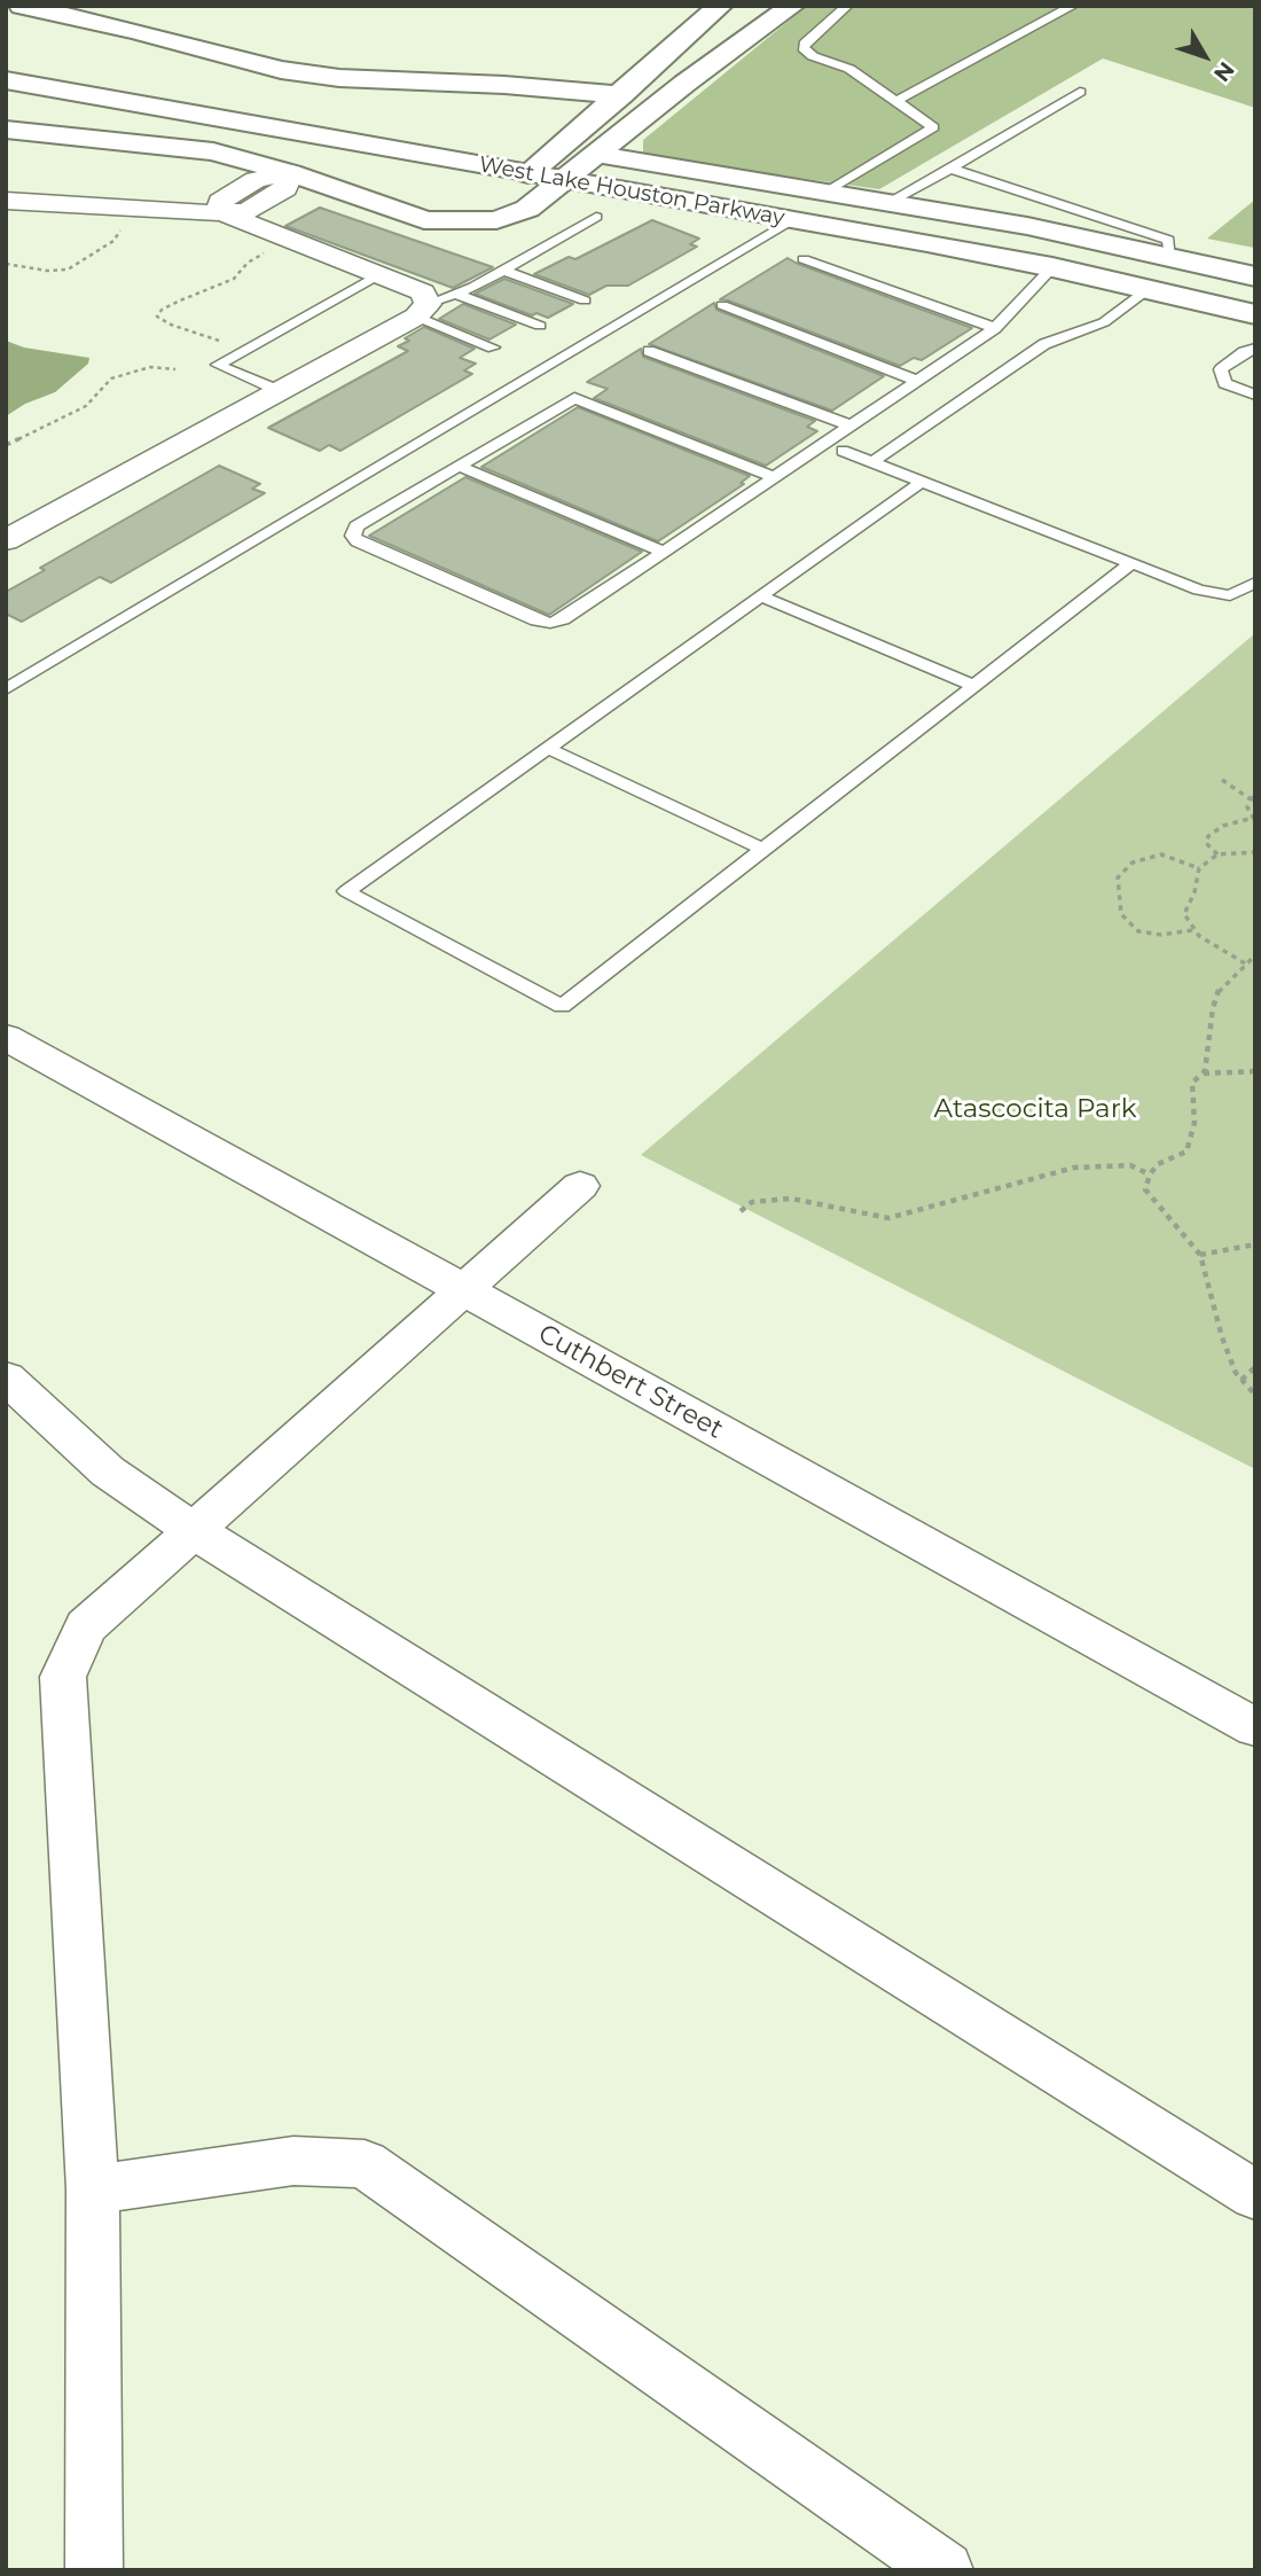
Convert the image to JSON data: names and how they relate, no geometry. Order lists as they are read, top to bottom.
{
  "streets": {
    "main road": ["West Lake Houston Parkway"],
    "street": ["Cuthbert Street"]
  },
  "parks": ["Atascocita Park"],
  "north": "bottom right"
}
